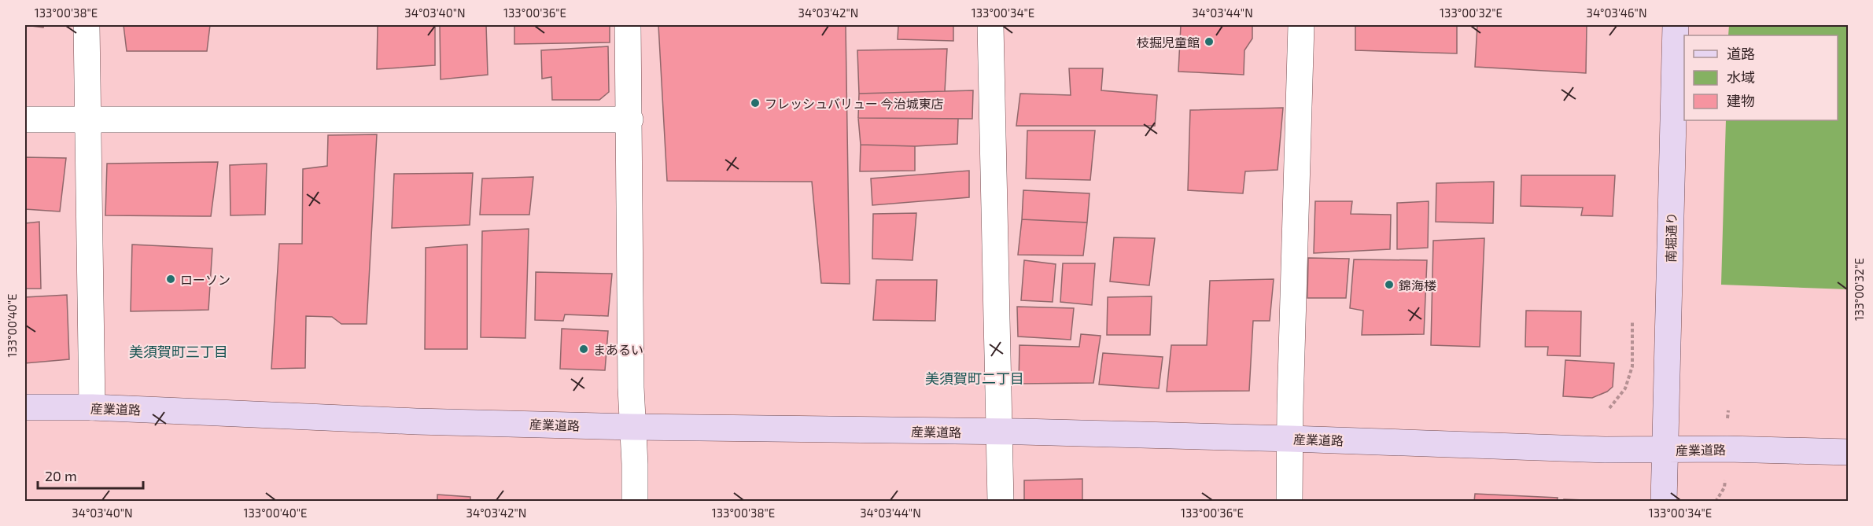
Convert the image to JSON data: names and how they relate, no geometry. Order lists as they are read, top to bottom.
{
  "streets": {
    "street": ["南堀通り", "産業道路"]
  },
  "crossings": [
    ["南堀通り", "産業道路"]
  ],
  "districts": ["美須賀町三丁目", "美須賀町二丁目"],
  "places": [
    "枝掘児童館",
    "フレッシュバリュー 今治城東店",
    "ローソン",
    "錦海楼",
    "まあるい"
  ],
  "legend": ["道路", "水域", "建物"],
  "scale_bar": "20 m",
  "coordinates": [
    "133°00'38\"E",
    "34°03'40\"N",
    "133°00'36\"E",
    "34°03'42\"N",
    "133°00'34\"E",
    "34°03'44\"N",
    "133°00'32\"E",
    "34°03'46\"N",
    "133°00'40\"E"
  ]
}
